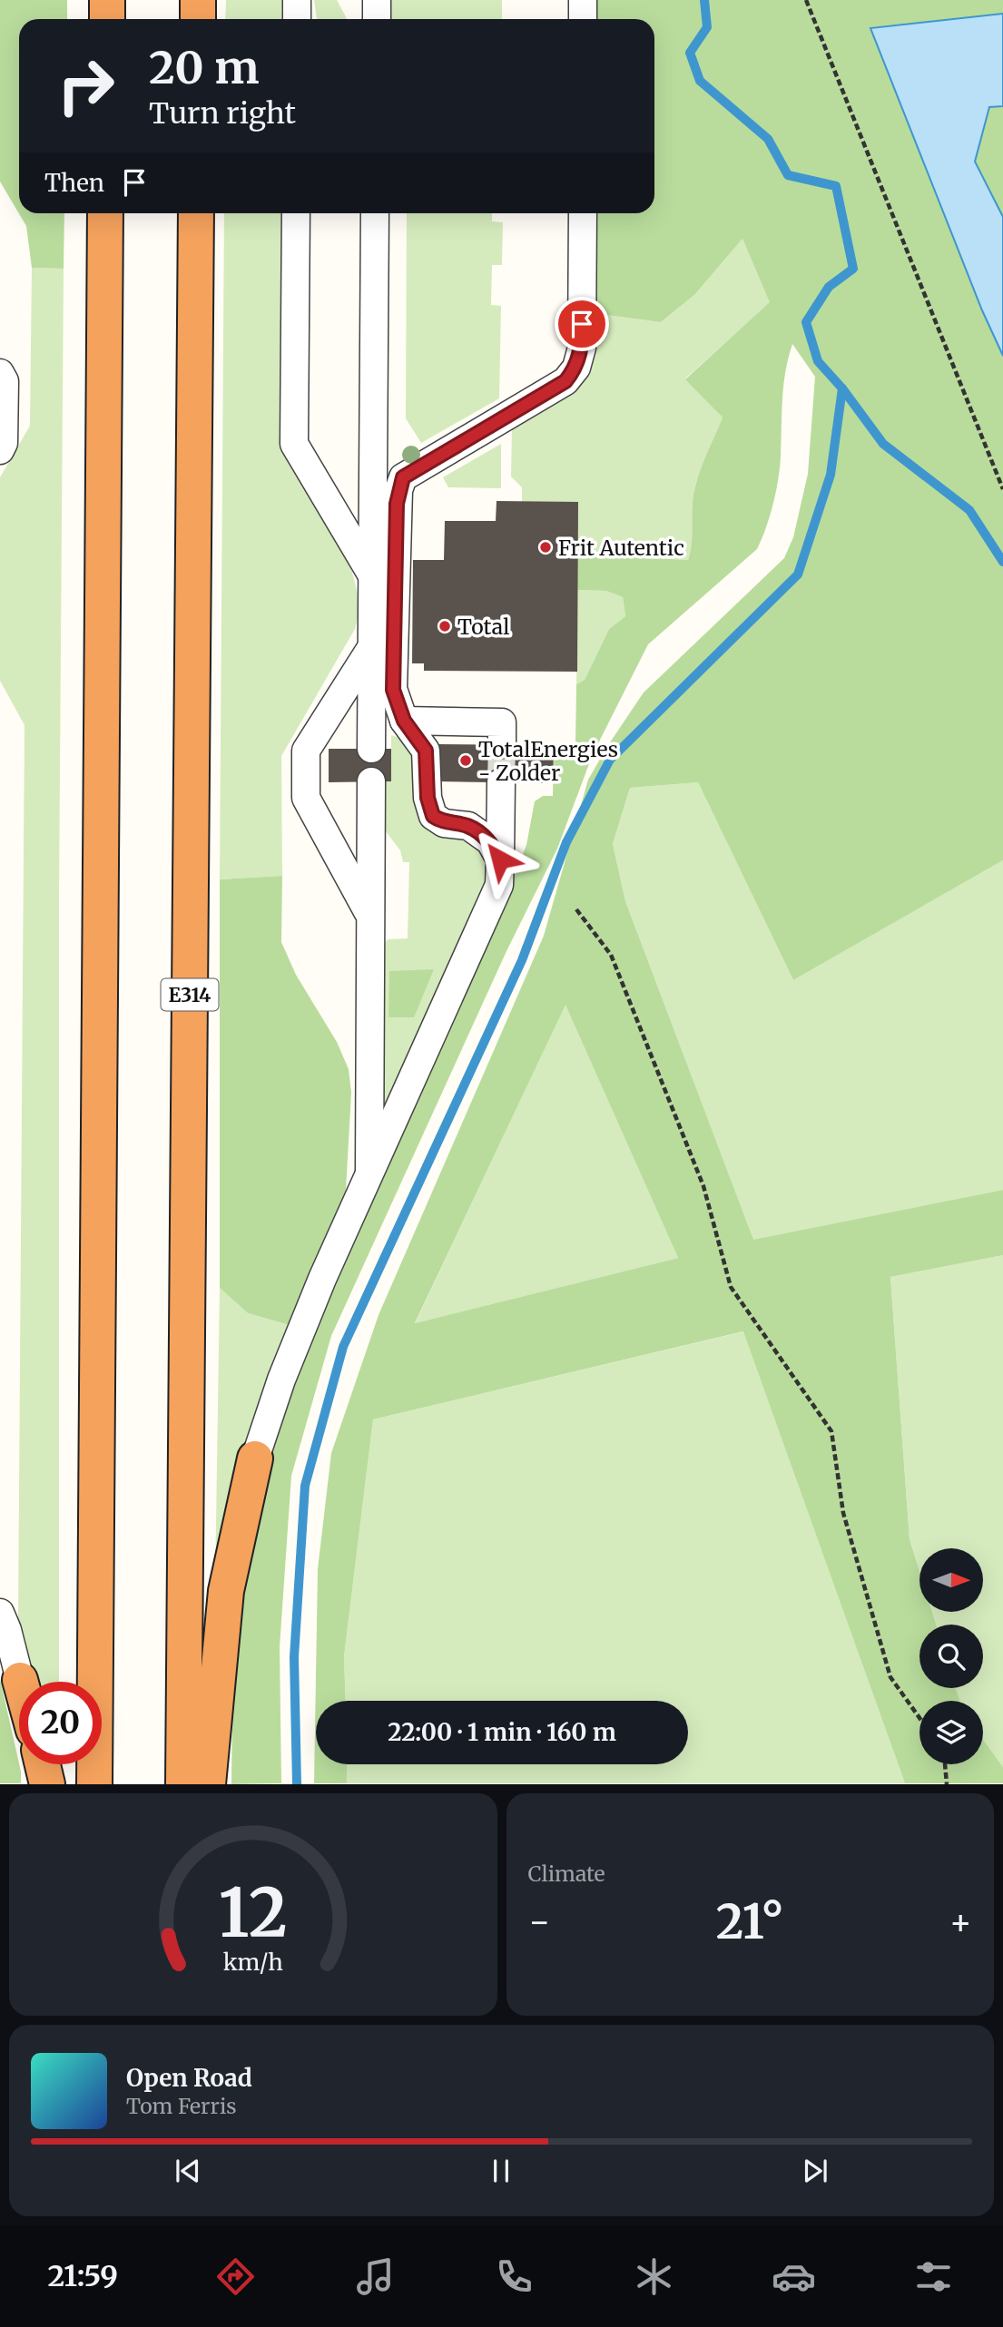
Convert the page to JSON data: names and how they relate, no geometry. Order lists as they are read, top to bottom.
{
  "streets": {
    "highway": ["E314"]
  },
  "places": ["Frit Autentic", "Total", "TotalEnergies - Zolder"],
  "north": "right",
  "page": {
    "turn": ["20 m", "Turn right"],
    "then": "Then",
    "limit": "20",
    "trip": "22:00 · 1 min · 160 m",
    "tile": "Climate",
    "heat": ["−", "21°", "+"],
    "song": ["Open Road", "Tom Ferris"],
    "tabs": "21:59",
    "gauge": ["12", "km/h"]
  }
}
